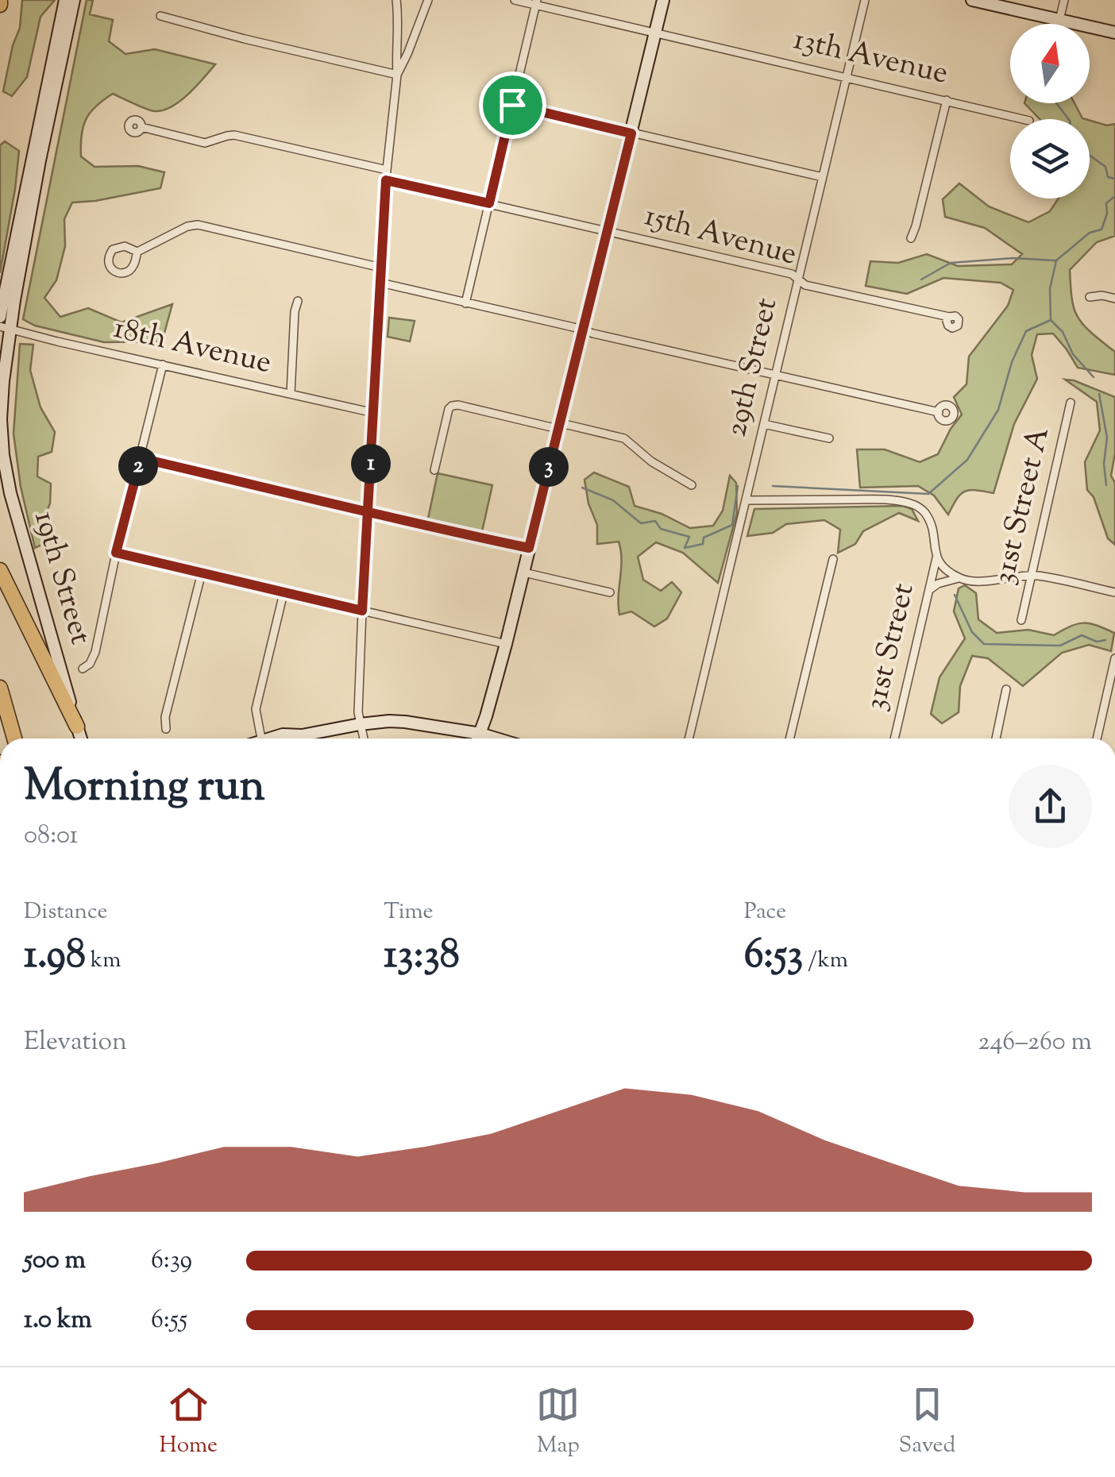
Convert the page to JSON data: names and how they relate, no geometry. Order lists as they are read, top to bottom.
{
  "streets": {
    "main road": ["19th Street"],
    "street": [
      "13th Avenue",
      "15th Avenue",
      "18th Avenue",
      "29th Street",
      "31st Street A",
      "31st Street"
    ]
  },
  "crossings": [
    ["13th Avenue", "29th Street"],
    ["15th Avenue", "29th Street"],
    ["18th Avenue", "19th Street"]
  ],
  "north": "top",
  "page": {
    "pins": ["1", "2", "3"],
    "heading": ["Morning run", "08:01"],
    "stats": [
      ["Distance", "1.98 km"],
      ["Time", "13:38"],
      ["Pace", "6:53 /km"]
    ],
    "chart": ["Elevation", "246–260 m"],
    "list": [
      {
        "name": "500 m",
        "note": "6:39"
      },
      {
        "name": "1.0 km",
        "note": "6:55"
      }
    ],
    "tabs": ["Home", "Map", "Saved"]
  }
}
